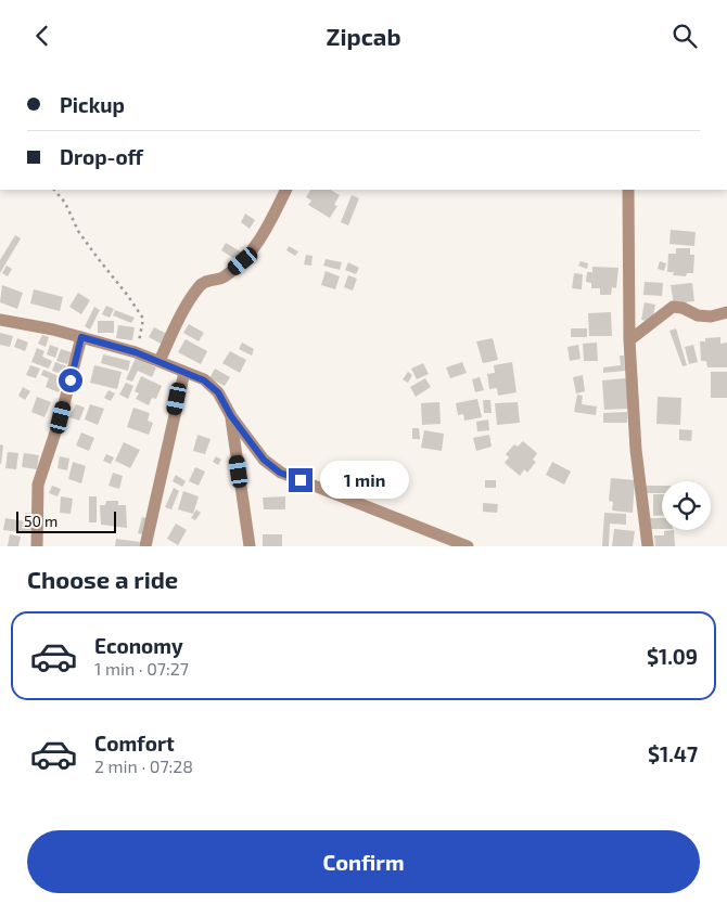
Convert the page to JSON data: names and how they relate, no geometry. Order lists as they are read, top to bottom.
{
  "scale_bar": "50 m",
  "page": {
    "header": "Zipcab",
    "banner": ["Pickup", "Drop-off"],
    "bubble": "1 min",
    "scale": "50 m",
    "heading": "Choose a ride",
    "list": [
      {
        "name": "Economy",
        "note": "1 min · 07:27",
        "value": "$1.09"
      },
      {
        "name": "Comfort",
        "note": "2 min · 07:28",
        "value": "$1.47"
      }
    ],
    "buttons": "Confirm"
  }
}
